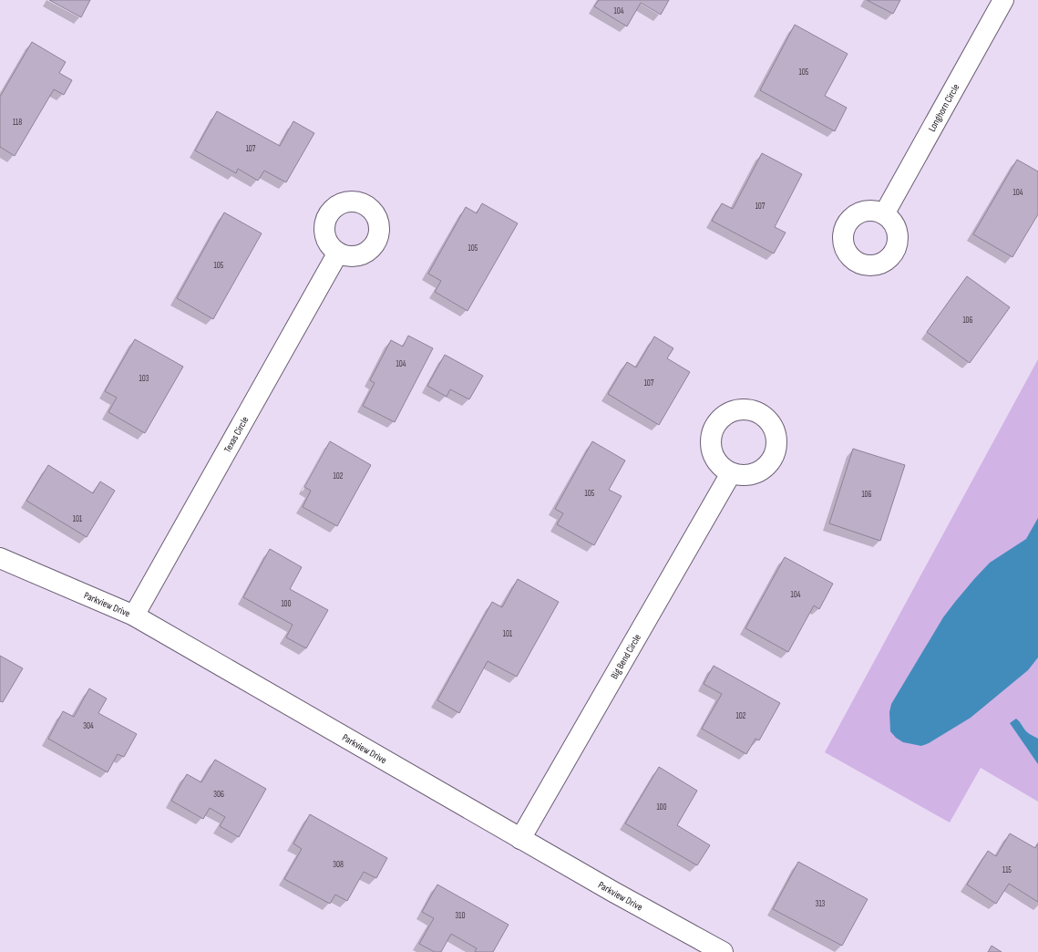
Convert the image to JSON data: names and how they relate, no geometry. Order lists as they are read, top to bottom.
{
  "streets": {
    "street": [
      "Longhorn Circle",
      "Texas Circle",
      "Parkview Drive",
      "Big Bend Circle"
    ]
  },
  "crossings": [
    ["Texas Circle", "Parkview Drive"],
    ["Parkview Drive", "Big Bend Circle"]
  ],
  "house_numbers": [
    "104",
    "105",
    "118",
    "107",
    "104",
    "107",
    "105",
    "105",
    "106",
    "104",
    "103",
    "107",
    "102",
    "105",
    "106",
    "101",
    "104",
    "100",
    "101",
    "102",
    "304",
    "306",
    "100",
    "308",
    "115",
    "313",
    "310"
  ]
}
